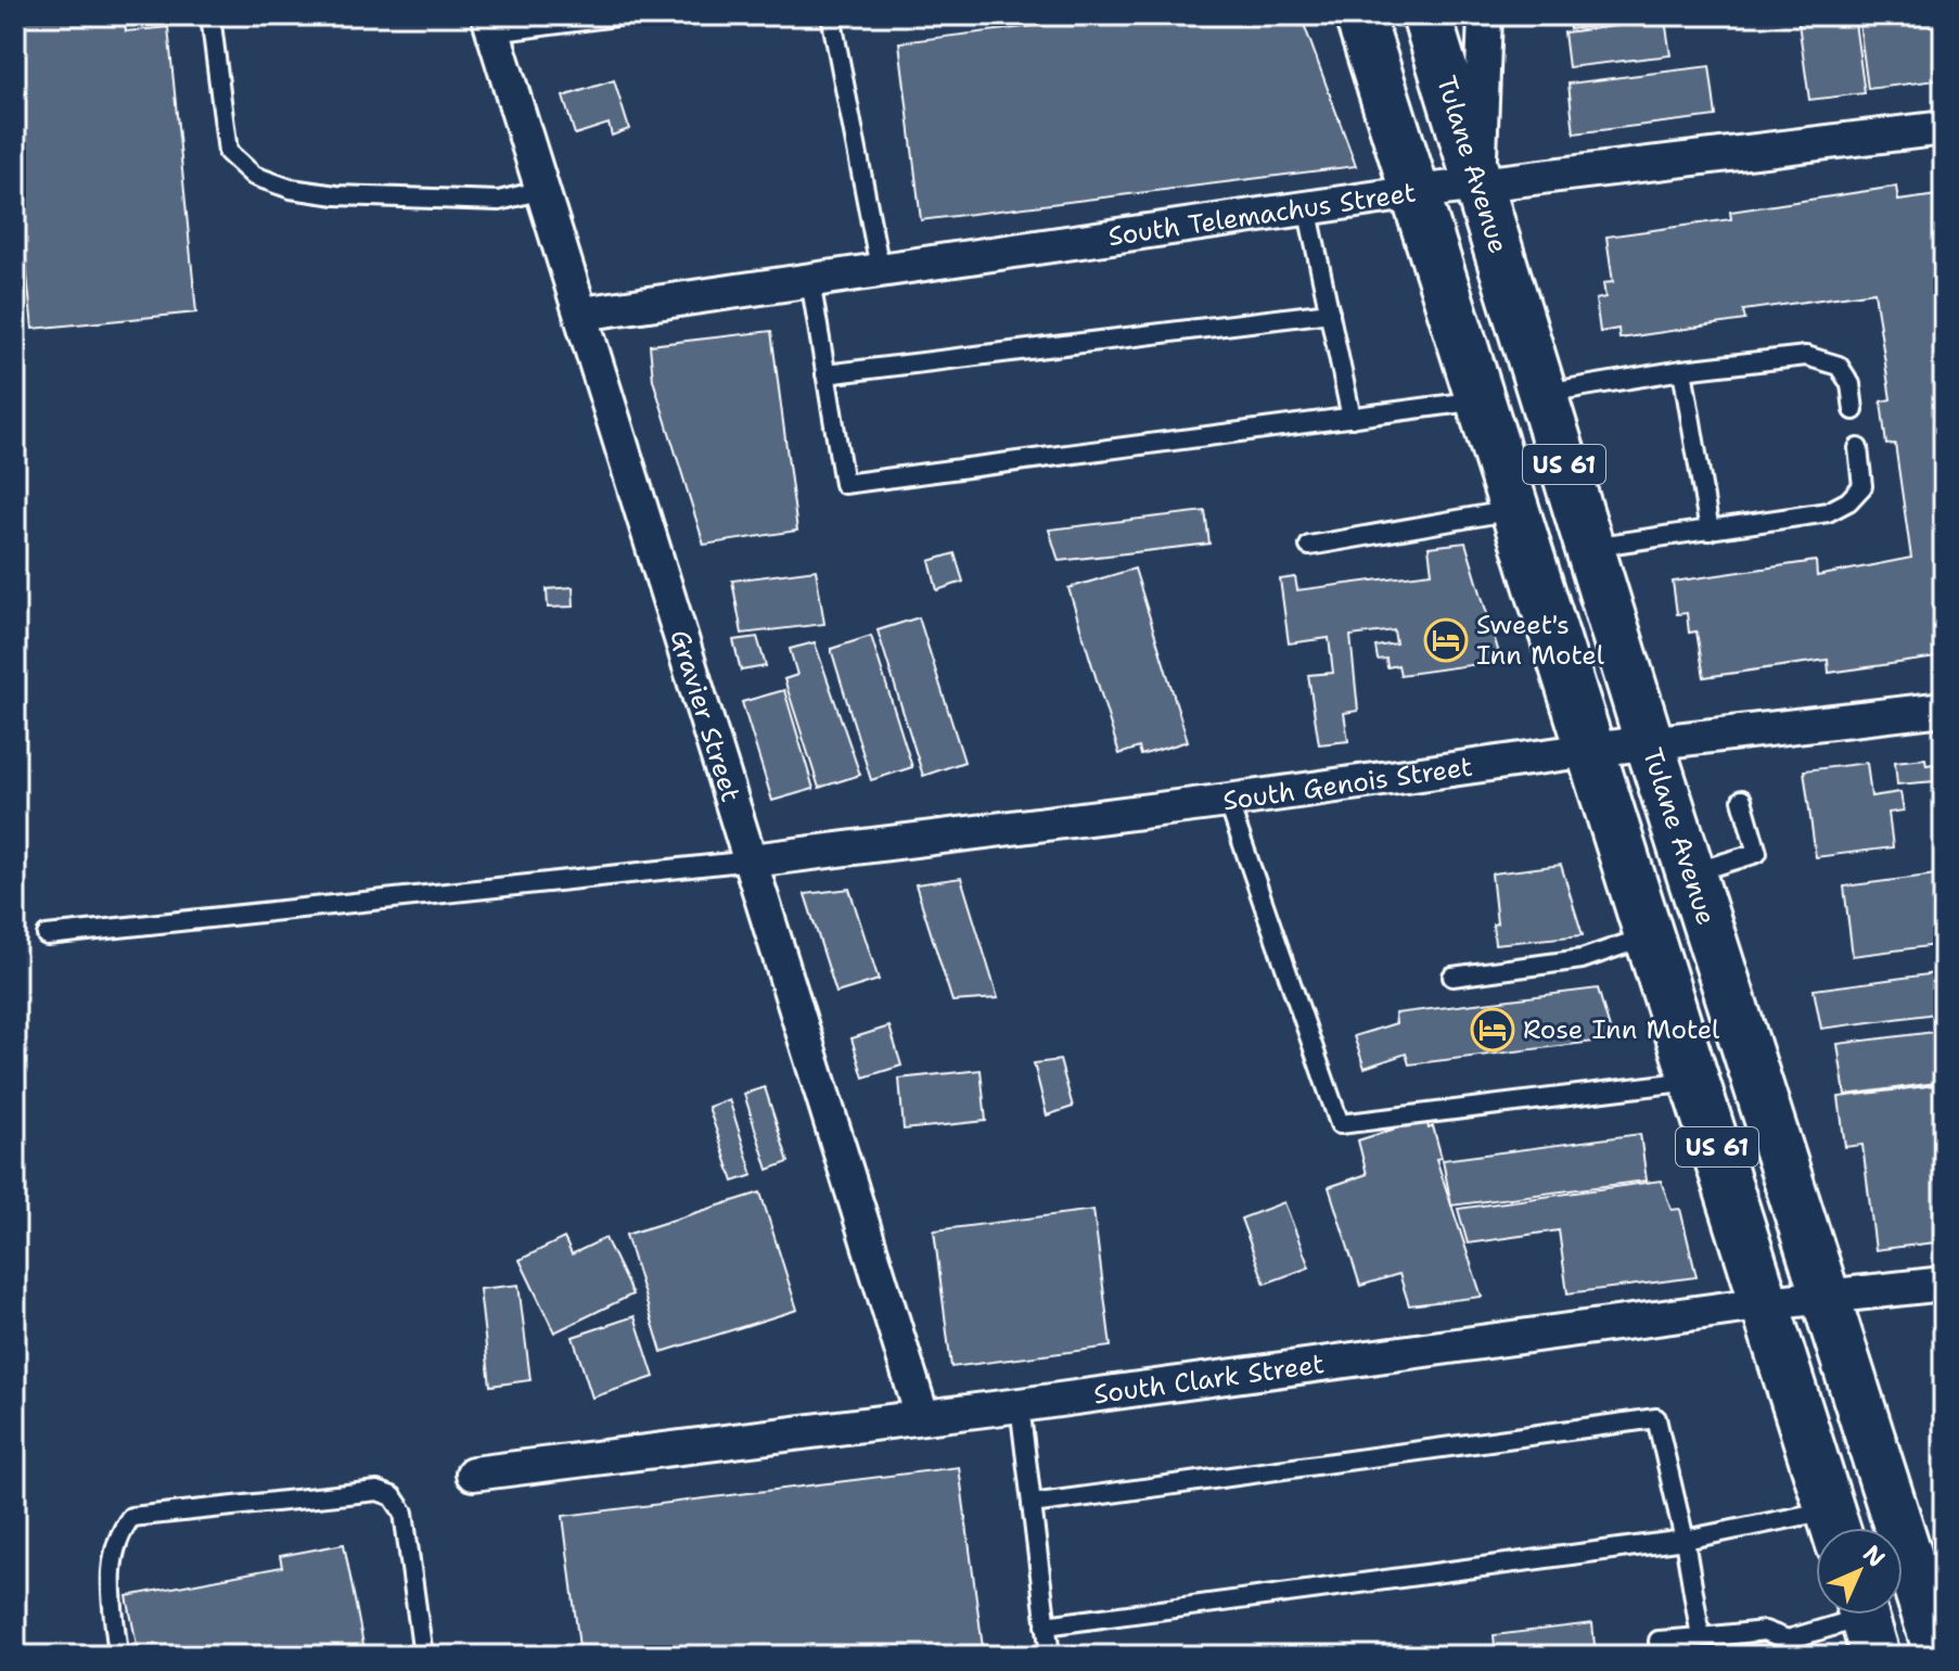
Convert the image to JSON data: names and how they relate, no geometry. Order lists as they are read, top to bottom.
{
  "streets": {
    "main road": ["Tulane Avenue", "US 61"],
    "street": [
      "South Telemachus Street",
      "Gravier Street",
      "South Genois Street",
      "South Clark Street"
    ]
  },
  "crossings": [
    ["Tulane Avenue", "South Telemachus Street"],
    ["Tulane Avenue", "South Genois Street"],
    ["Tulane Avenue", "South Clark Street"],
    ["South Telemachus Street", "US 61"],
    ["South Telemachus Street", "Gravier Street"],
    ["US 61", "South Genois Street"],
    ["US 61", "South Clark Street"],
    ["Gravier Street", "South Genois Street"],
    ["Gravier Street", "South Clark Street"]
  ],
  "places": {
    "hotel": ["Sweet's Inn Motel", "Rose Inn Motel"]
  },
  "north": "top right"
}
